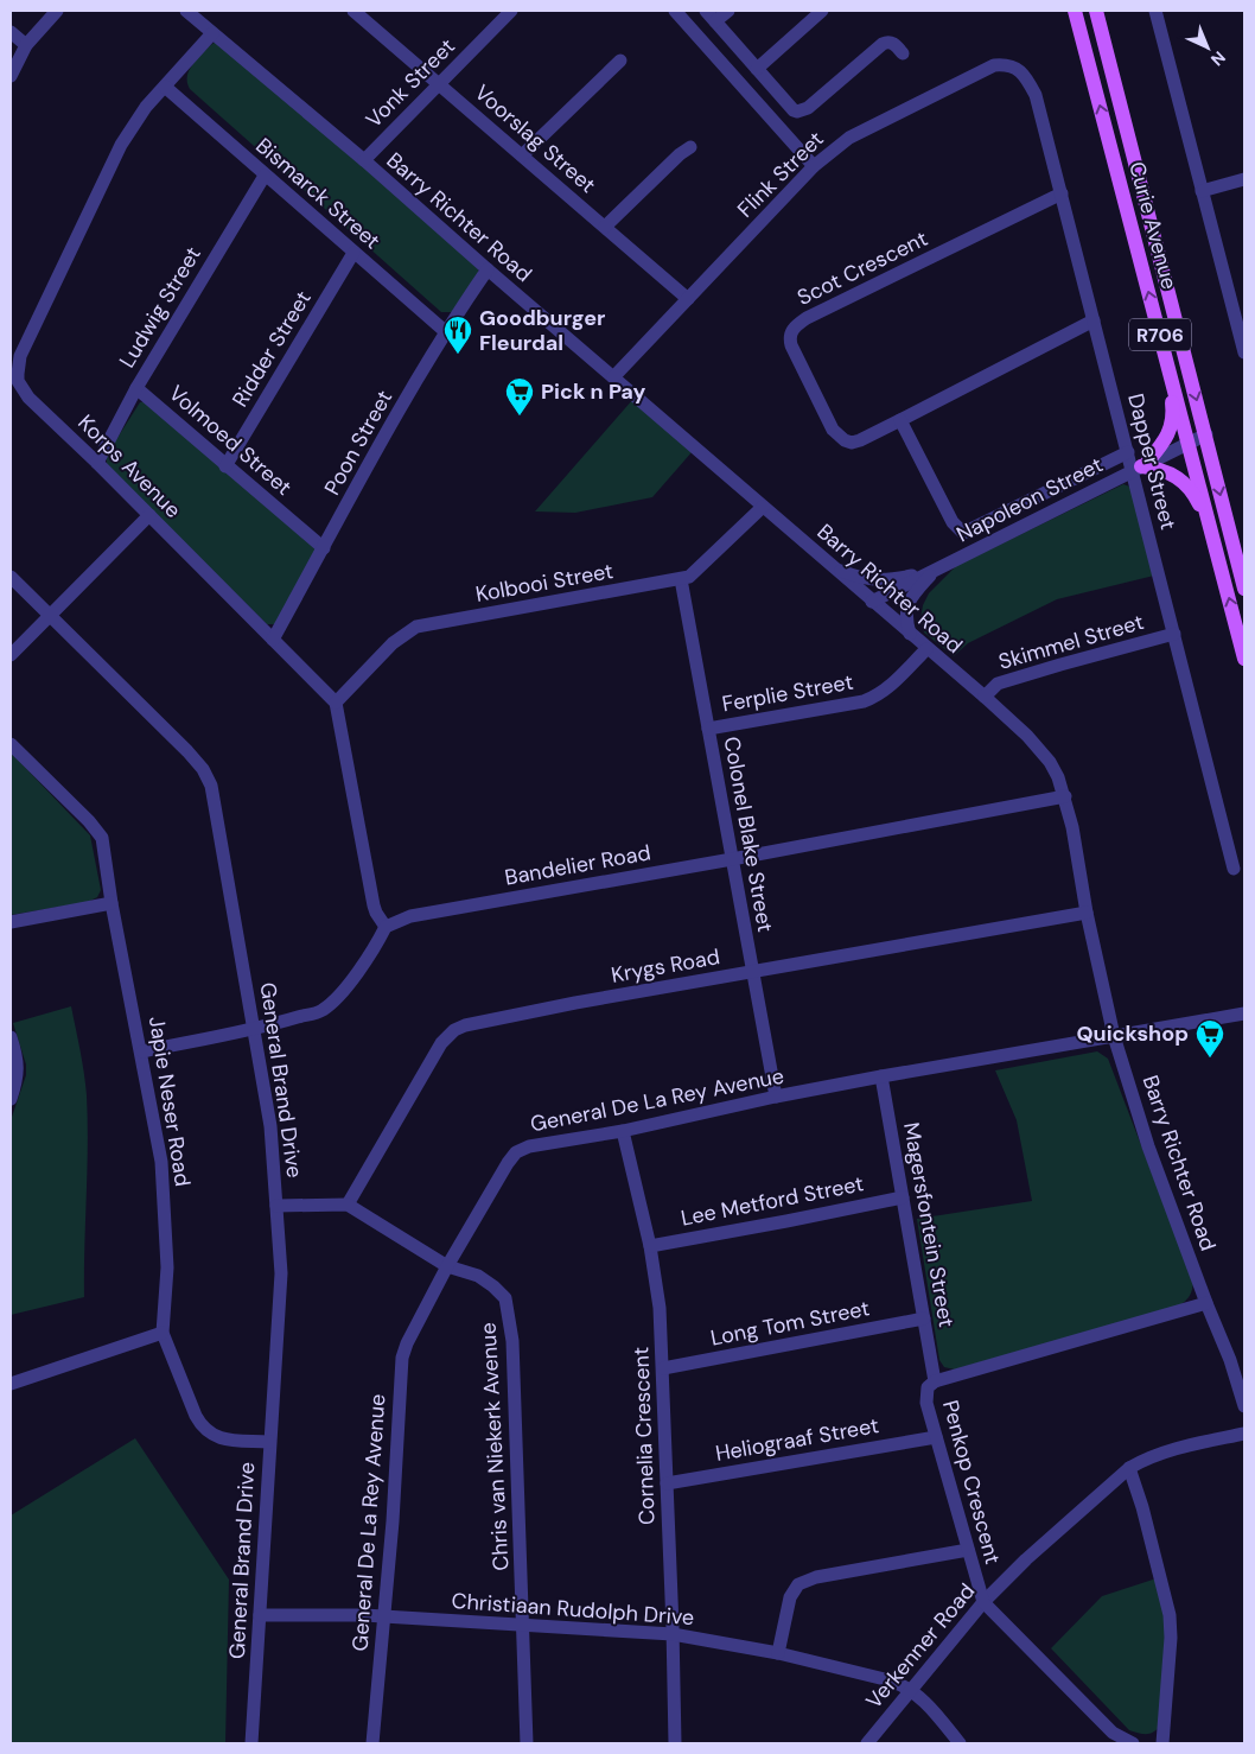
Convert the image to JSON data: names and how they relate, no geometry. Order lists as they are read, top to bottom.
{
  "streets": {
    "main road": ["Curie Avenue", "R706"],
    "street": [
      "Vonk Street",
      "Voorslag Street",
      "Flink Street",
      "Bismarck Street",
      "Barry Richter Road",
      "Scot Crescent",
      "Ludwig Street",
      "Ridder Street",
      "Volmoed Street",
      "Poon Street",
      "Dapper Street",
      "Korps Avenue",
      "Napoleon Street",
      "Kolbooi Street",
      "Skimmel Street",
      "Ferplie Street",
      "Colonel Blake Street",
      "Bandelier Road",
      "Krygs Road",
      "General Brand Drive",
      "General De La Rey Avenue",
      "Japie Neser Road",
      "Lee Metford Street",
      "Magersfontein Street",
      "Long Tom Street",
      "Cornelia Crescent",
      "Heliograaf Street",
      "Chris van Niekerk Avenue",
      "Penkop Crescent",
      "Christiaan Rudolph Drive",
      "Verkenner Road"
    ]
  },
  "crossings": [
    ["Vonk Street", "Voorslag Street"],
    ["Vonk Street", "Barry Richter Road"],
    ["Voorslag Street", "Flink Street"],
    ["Flink Street", "Barry Richter Road"],
    ["Flink Street", "Dapper Street"],
    ["Bismarck Street", "Ludwig Street"],
    ["Bismarck Street", "Ridder Street"],
    ["Bismarck Street", "Poon Street"],
    ["Bismarck Street", "Korps Avenue"],
    ["Barry Richter Road", "Poon Street"],
    ["Barry Richter Road", "Korps Avenue"],
    ["Barry Richter Road", "Napoleon Street"],
    ["Barry Richter Road", "Kolbooi Street"],
    ["Barry Richter Road", "Skimmel Street"],
    ["Barry Richter Road", "Ferplie Street"],
    ["Barry Richter Road", "Bandelier Road"],
    ["Barry Richter Road", "Krygs Road"],
    ["Barry Richter Road", "General De La Rey Avenue"],
    ["Barry Richter Road", "Penkop Crescent"],
    ["Curie Avenue", "Napoleon Street"],
    ["Scot Crescent", "Dapper Street"],
    ["Scot Crescent", "Napoleon Street"],
    ["Ludwig Street", "Volmoed Street"],
    ["Ludwig Street", "Korps Avenue"],
    ["Ridder Street", "Volmoed Street"],
    ["Volmoed Street", "Poon Street"],
    ["Poon Street", "Korps Avenue"],
    ["Dapper Street", "Napoleon Street"],
    ["Dapper Street", "Skimmel Street"],
    ["Korps Avenue", "Kolbooi Street"],
    ["Kolbooi Street", "Colonel Blake Street"],
    ["Ferplie Street", "Colonel Blake Street"],
    ["Colonel Blake Street", "Bandelier Road"],
    ["Colonel Blake Street", "Krygs Road"],
    ["Colonel Blake Street", "General De La Rey Avenue"],
    ["Krygs Road", "Chris van Niekerk Avenue"],
    ["General Brand Drive", "Japie Neser Road"],
    ["General Brand Drive", "Christiaan Rudolph Drive"],
    ["General De La Rey Avenue", "Magersfontein Street"],
    ["General De La Rey Avenue", "Cornelia Crescent"],
    ["General De La Rey Avenue", "Chris van Niekerk Avenue"],
    ["General De La Rey Avenue", "Christiaan Rudolph Drive"],
    ["Lee Metford Street", "Magersfontein Street"],
    ["Lee Metford Street", "Cornelia Crescent"],
    ["Magersfontein Street", "Long Tom Street"],
    ["Magersfontein Street", "Penkop Crescent"],
    ["Long Tom Street", "Cornelia Crescent"],
    ["Cornelia Crescent", "Heliograaf Street"],
    ["Cornelia Crescent", "Christiaan Rudolph Drive"],
    ["Heliograaf Street", "Penkop Crescent"],
    ["Chris van Niekerk Avenue", "Christiaan Rudolph Drive"],
    ["Penkop Crescent", "Verkenner Road"],
    ["Christiaan Rudolph Drive", "Verkenner Road"]
  ],
  "places": {
    "restaurant": ["Goodburger Fleurdal"],
    "supermarket": ["Pick n Pay", "Quickshop"]
  },
  "north": "bottom right"
}
